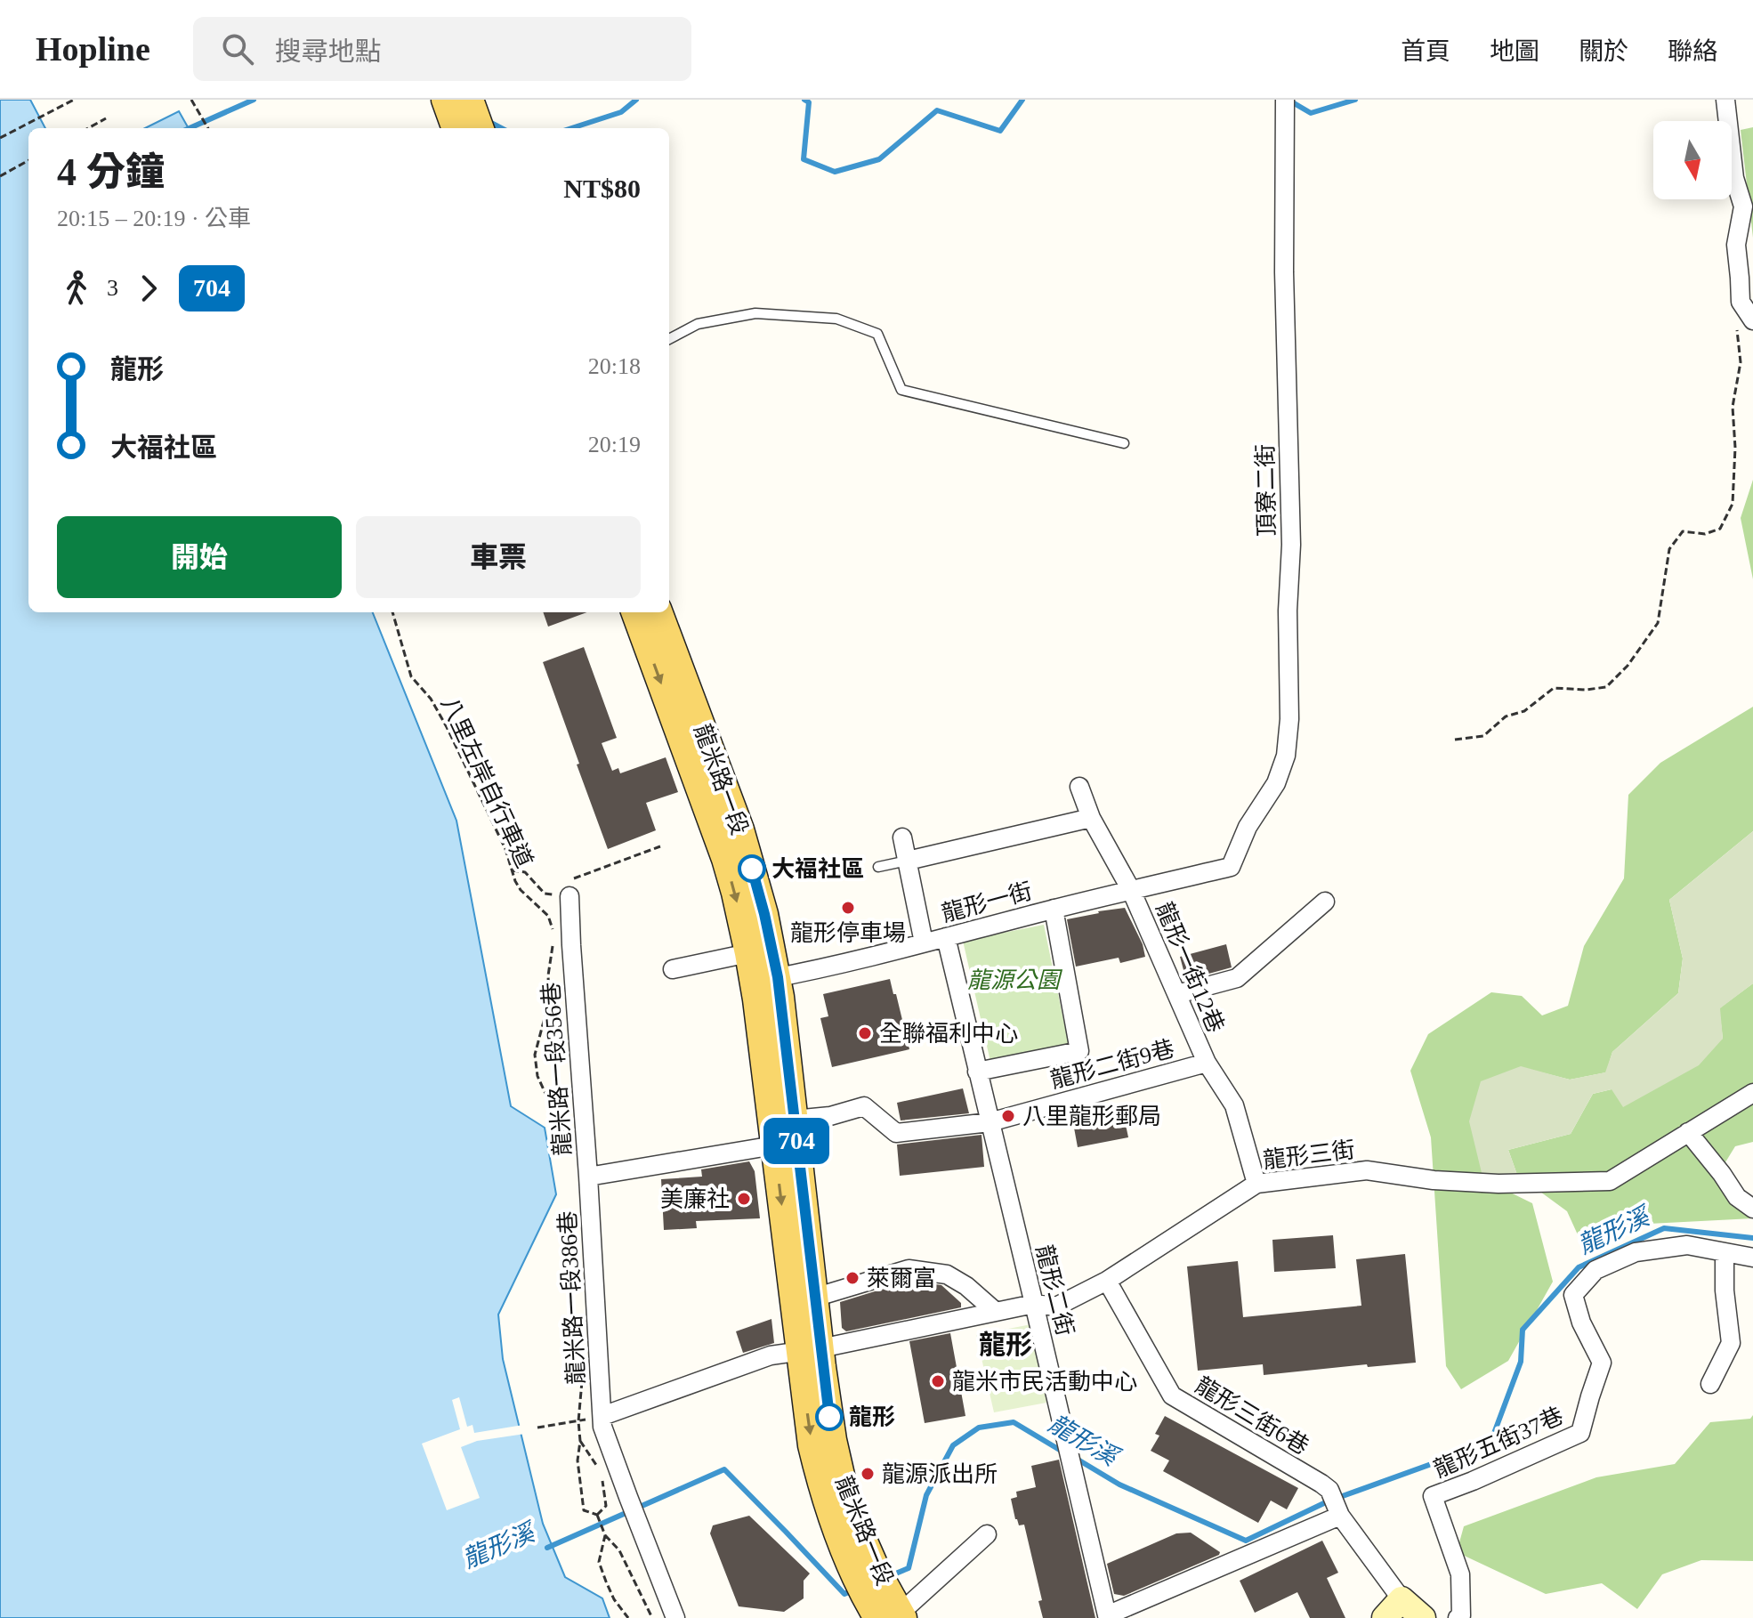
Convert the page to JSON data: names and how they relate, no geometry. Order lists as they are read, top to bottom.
{
  "streets": {
    "main road": ["龍米路一段"],
    "street": [
      "頂寮二街",
      "龍形一街",
      "龍形一街12巷",
      "龍形二街9巷",
      "龍米路一段356巷",
      "龍形三街",
      "龍形二街",
      "龍米路一段386巷",
      "龍形三街6巷",
      "龍形五街37巷"
    ],
    "path": ["八里左岸自行車道"]
  },
  "crossings": [
    ["頂寮二街", "龍形一街"],
    ["龍米路一段", "龍形一街"],
    ["龍米路一段", "龍形二街9巷"],
    ["龍米路一段", "龍米路一段356巷"],
    ["龍米路一段", "龍形三街"],
    ["龍米路一段", "龍米路一段386巷"],
    ["龍形一街", "龍形一街12巷"],
    ["龍形一街", "龍形二街"],
    ["龍形一街12巷", "龍形二街9巷"],
    ["龍形一街12巷", "龍形三街"],
    ["龍形二街9巷", "龍形二街"],
    ["龍米路一段356巷", "龍米路一段386巷"],
    ["龍形三街", "龍形二街"],
    ["龍形三街", "龍米路一段386巷"],
    ["龍形三街", "龍形三街6巷"],
    ["龍形二街", "龍形三街6巷"]
  ],
  "districts": ["龍形"],
  "water": ["龍形溪"],
  "parks": ["龍源公園"],
  "places": [
    "大福社區",
    "龍形停車場",
    "全聯福利中心",
    "八里龍形郵局",
    "美廉社",
    "萊爾富",
    "龍米市民活動中心",
    "龍形",
    "龍源派出所"
  ],
  "lines": ["bus line 704"],
  "north": "bottom",
  "page": {
    "header": "Hopline",
    "search": "搜尋地點",
    "nav": [
      "首頁",
      "地圖",
      "關於",
      "聯絡"
    ],
    "on_map": "704",
    "heading": ["4 分鐘", "20:15 – 20:19 · 公車", "NT$80"],
    "legs": ["3", "704"],
    "list": [
      {
        "name": "龍形",
        "value": "20:18"
      },
      {
        "name": "大福社區",
        "value": "20:19"
      }
    ],
    "buttons": ["開始", "車票"]
  }
}
